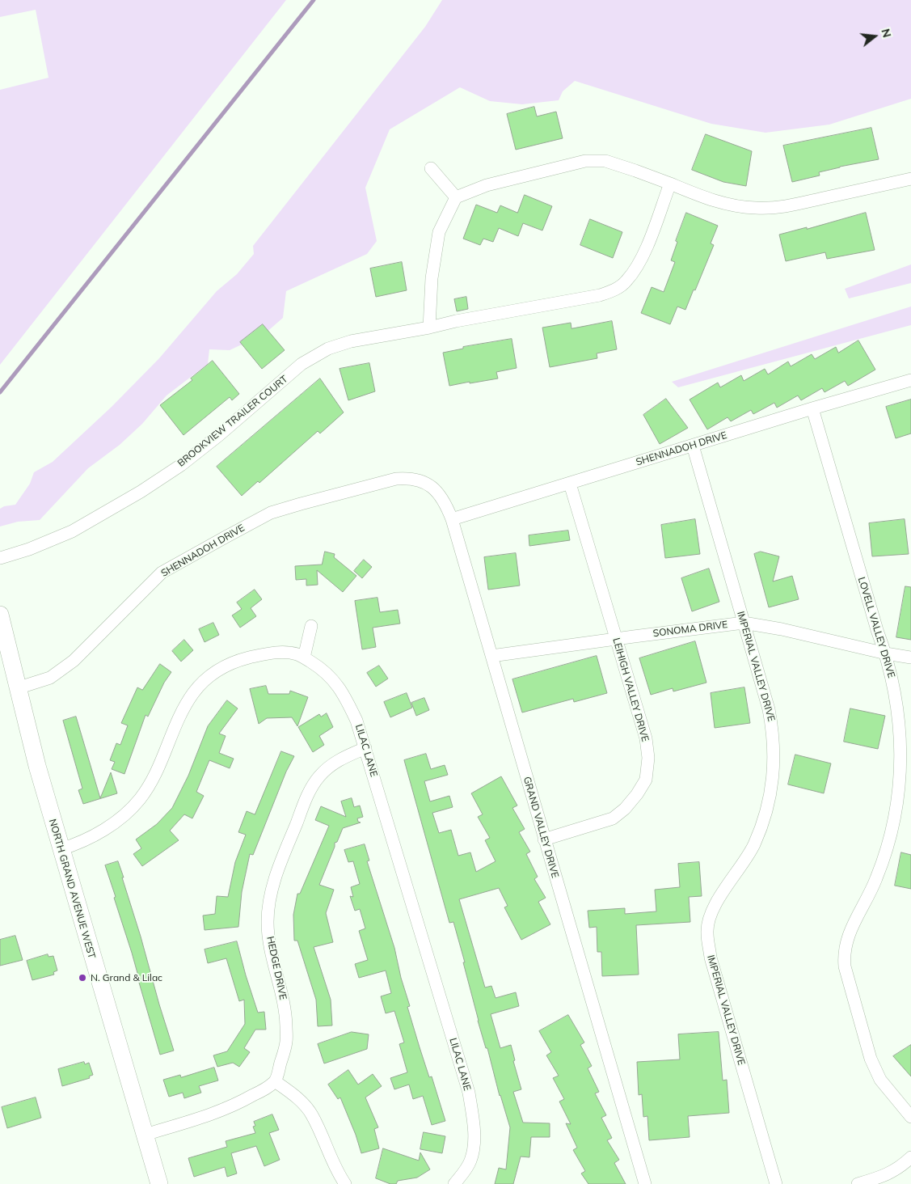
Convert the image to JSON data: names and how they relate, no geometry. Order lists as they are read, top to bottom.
{
  "streets": {
    "main road": ["NORTH GRAND AVENUE WEST"],
    "street": [
      "BROOKVIEW TRAILER COURT",
      "SHENNADOH DRIVE",
      "LOVELL VALLEY DRIVE",
      "SONOMA DRIVE",
      "IMPERIAL VALLEY DRIVE",
      "LEIHIGH VALLEY DRIVE",
      "LILAC LANE",
      "GRAND VALLEY DRIVE",
      "HEDGE DRIVE"
    ]
  },
  "crossings": [
    ["SHENNADOH DRIVE", "LOVELL VALLEY DRIVE"],
    ["SHENNADOH DRIVE", "IMPERIAL VALLEY DRIVE"],
    ["SHENNADOH DRIVE", "LEIHIGH VALLEY DRIVE"],
    ["SHENNADOH DRIVE", "GRAND VALLEY DRIVE"],
    ["SHENNADOH DRIVE", "NORTH GRAND AVENUE WEST"],
    ["LOVELL VALLEY DRIVE", "SONOMA DRIVE"],
    ["SONOMA DRIVE", "IMPERIAL VALLEY DRIVE"],
    ["SONOMA DRIVE", "LEIHIGH VALLEY DRIVE"],
    ["SONOMA DRIVE", "GRAND VALLEY DRIVE"],
    ["LEIHIGH VALLEY DRIVE", "GRAND VALLEY DRIVE"],
    ["LILAC LANE", "NORTH GRAND AVENUE WEST"],
    ["LILAC LANE", "HEDGE DRIVE"]
  ],
  "places": ["N. Grand & Lilac"],
  "north": "right"
}
